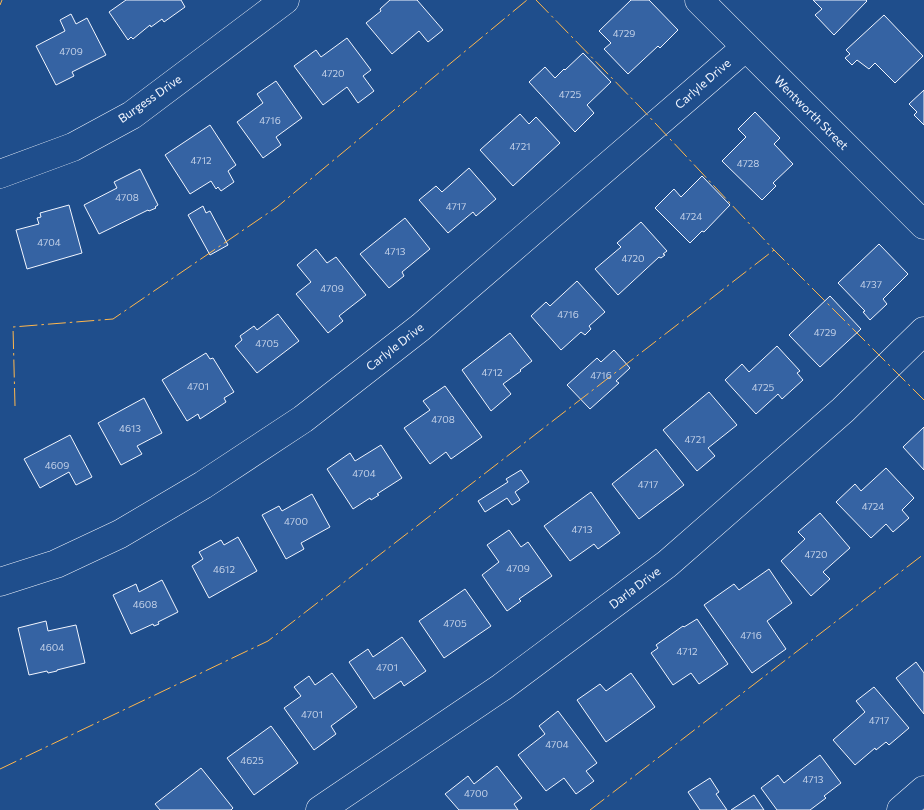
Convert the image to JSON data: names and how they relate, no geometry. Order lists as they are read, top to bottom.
{
  "streets": {
    "street": [
      "Carlyle Drive",
      "Burgess Drive",
      "Wentworth Street",
      "Darla Drive"
    ]
  },
  "crossings": [
    ["Carlyle Drive", "Wentworth Street"]
  ],
  "house_numbers": [
    "4729",
    "4709",
    "4720",
    "4725",
    "4716",
    "4721",
    "4712",
    "4728",
    "4708",
    "4717",
    "4724",
    "4704",
    "4713",
    "4720",
    "4737",
    "4709",
    "4716",
    "4729",
    "4705",
    "4712",
    "4716",
    "4701",
    "4725",
    "4708",
    "4613",
    "4721",
    "4609",
    "4704",
    "4717",
    "4724",
    "4700",
    "4713",
    "4720",
    "4709",
    "4612",
    "4608",
    "4705",
    "4716",
    "4604",
    "4712",
    "4701",
    "4701",
    "4717",
    "4704",
    "4625",
    "4713",
    "4700"
  ]
}
